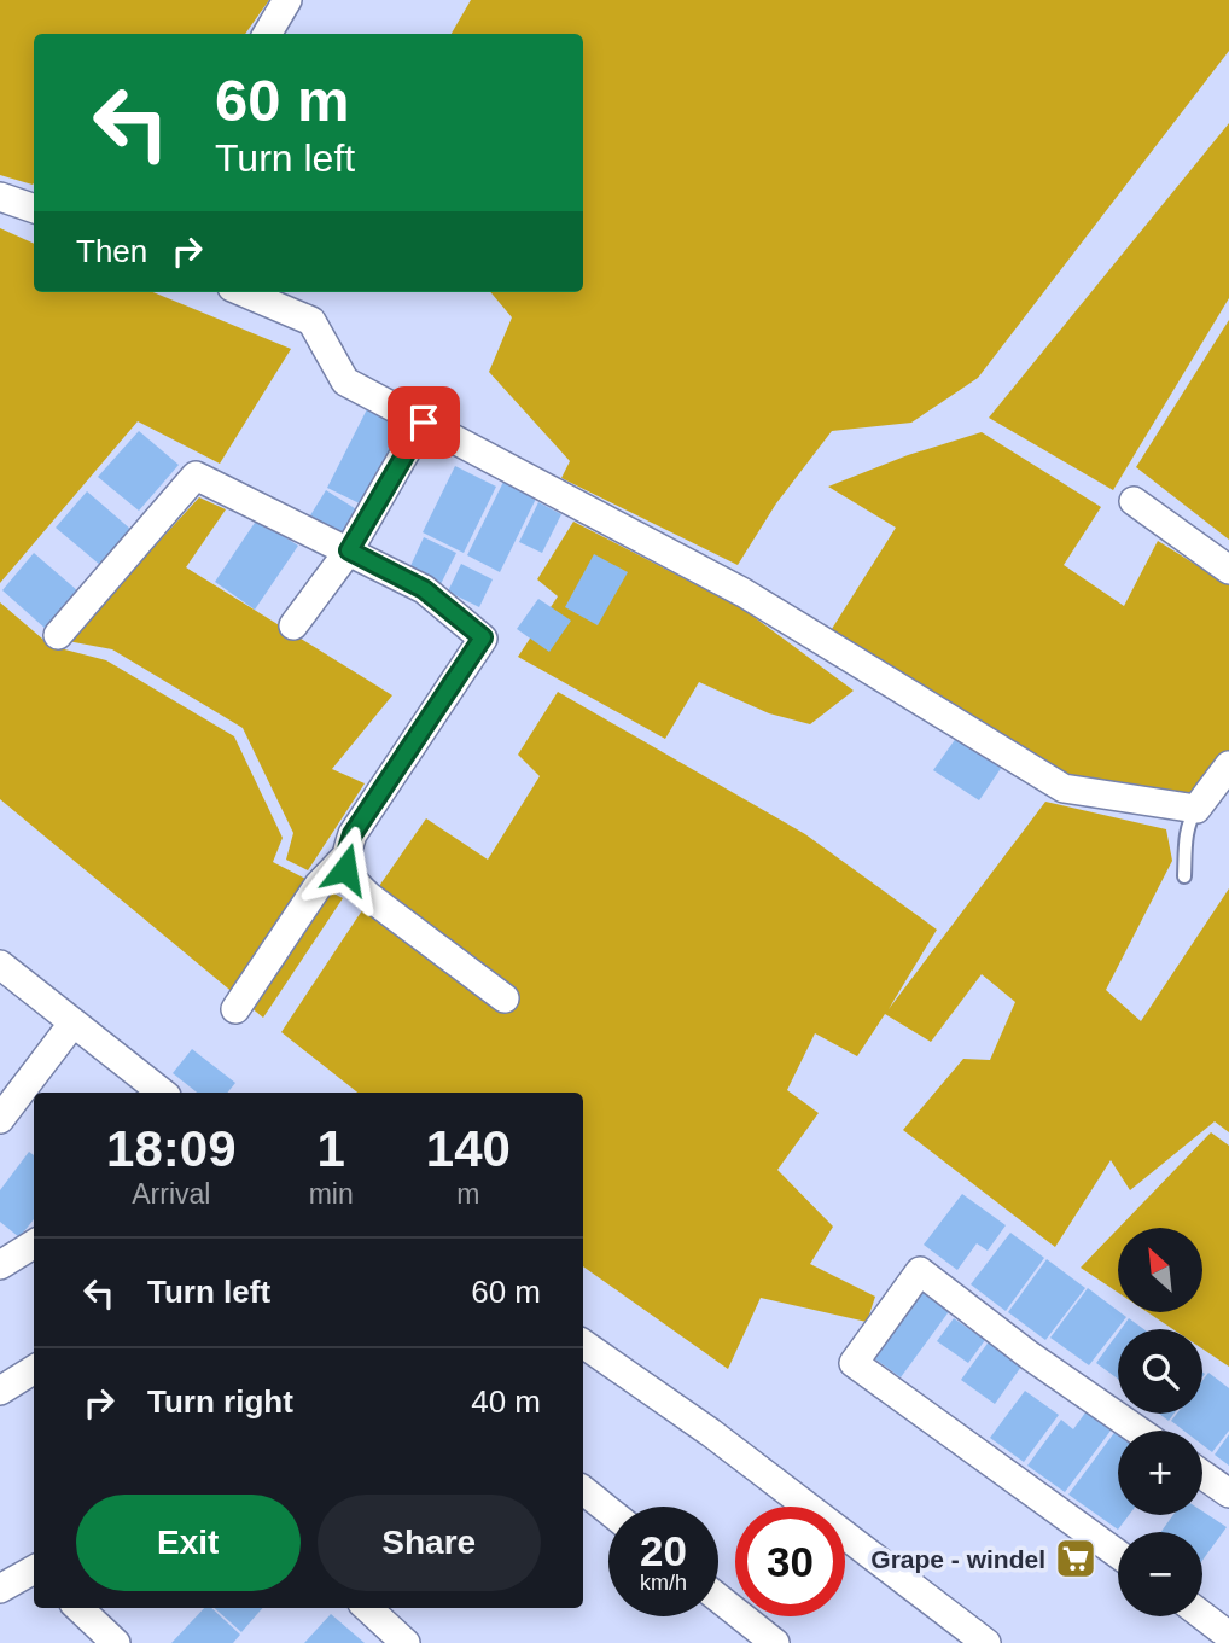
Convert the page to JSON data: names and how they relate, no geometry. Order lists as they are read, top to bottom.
{
  "places": {
    "supermarket": ["Grape - windel"]
  },
  "north": "top left",
  "page": {
    "turn": ["60 m", "Turn left"],
    "then": "Then",
    "eta": [
      "18:09",
      "Arrival",
      "1",
      "min",
      "140",
      "m"
    ],
    "map_buttons": ["+", "−"],
    "list": [
      {
        "name": "Turn left",
        "value": "60 m"
      },
      {
        "name": "Turn right",
        "value": "40 m"
      }
    ],
    "buttons": ["Exit", "Share"],
    "speed": "20 km/h",
    "limit": "30"
  }
}
